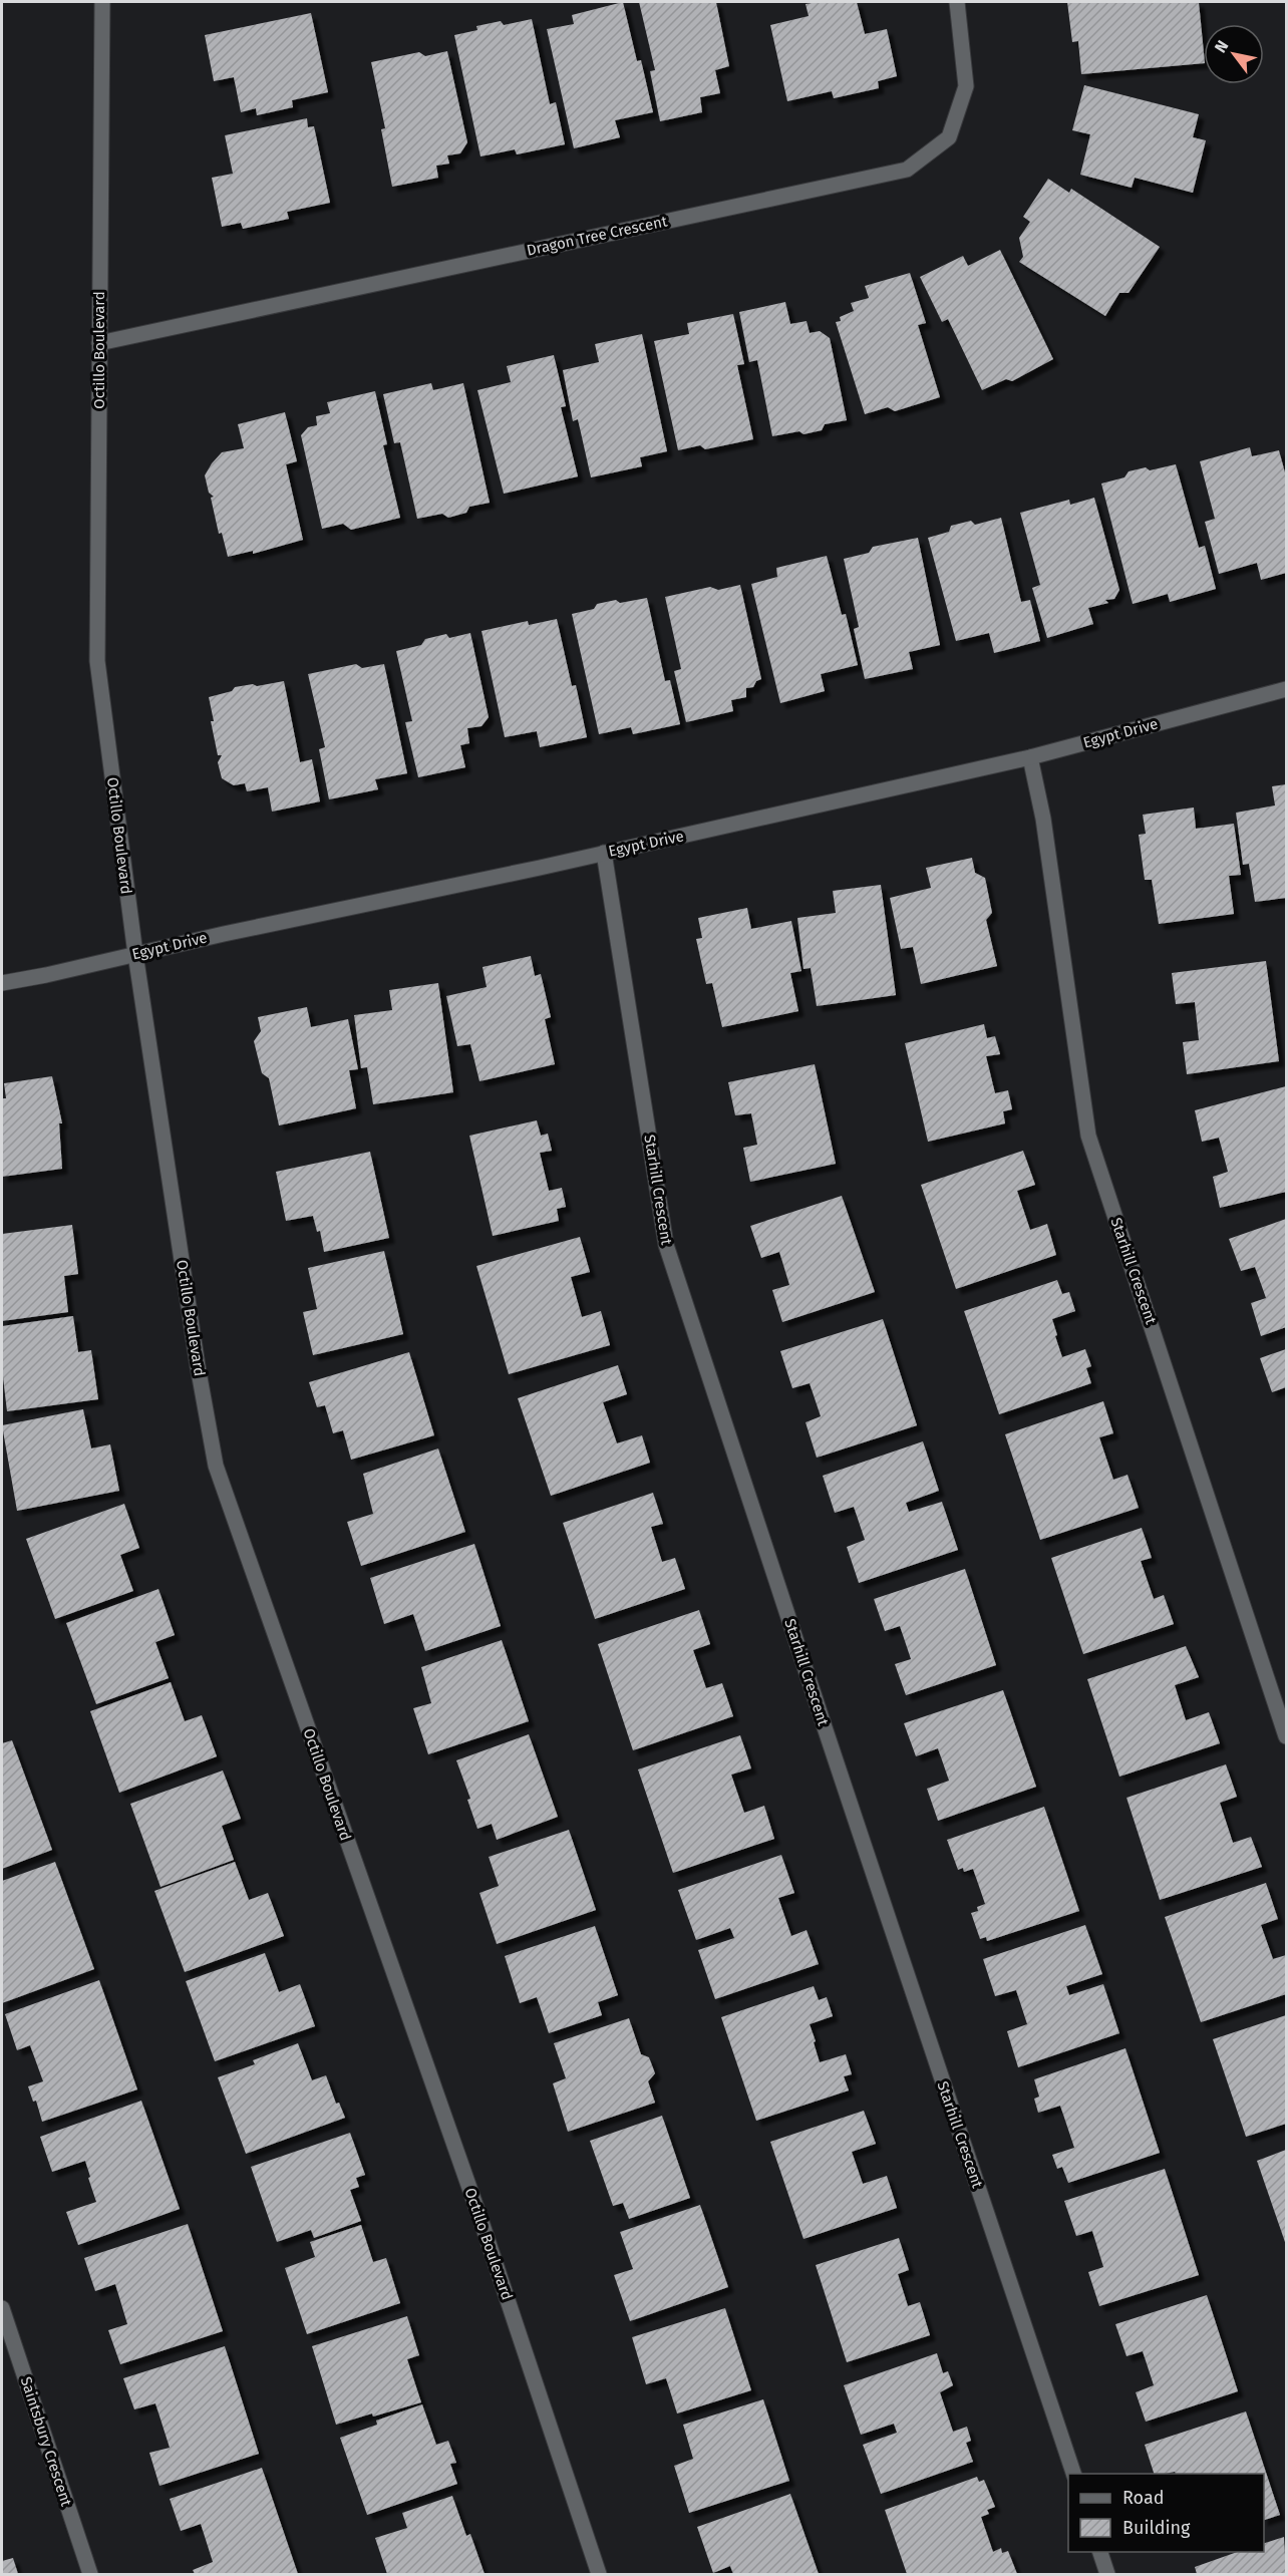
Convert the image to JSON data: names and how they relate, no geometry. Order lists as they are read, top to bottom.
{
  "streets": {
    "street": [
      "Dragon Tree Crescent",
      "Octillo Boulevard",
      "Egypt Drive",
      "Starhill Crescent",
      "Saintsbury Crescent"
    ]
  },
  "crossings": [
    ["Dragon Tree Crescent", "Octillo Boulevard"],
    ["Octillo Boulevard", "Egypt Drive"],
    ["Egypt Drive", "Starhill Crescent"]
  ],
  "legend": ["Road", "Building"],
  "north": "top left"
}
